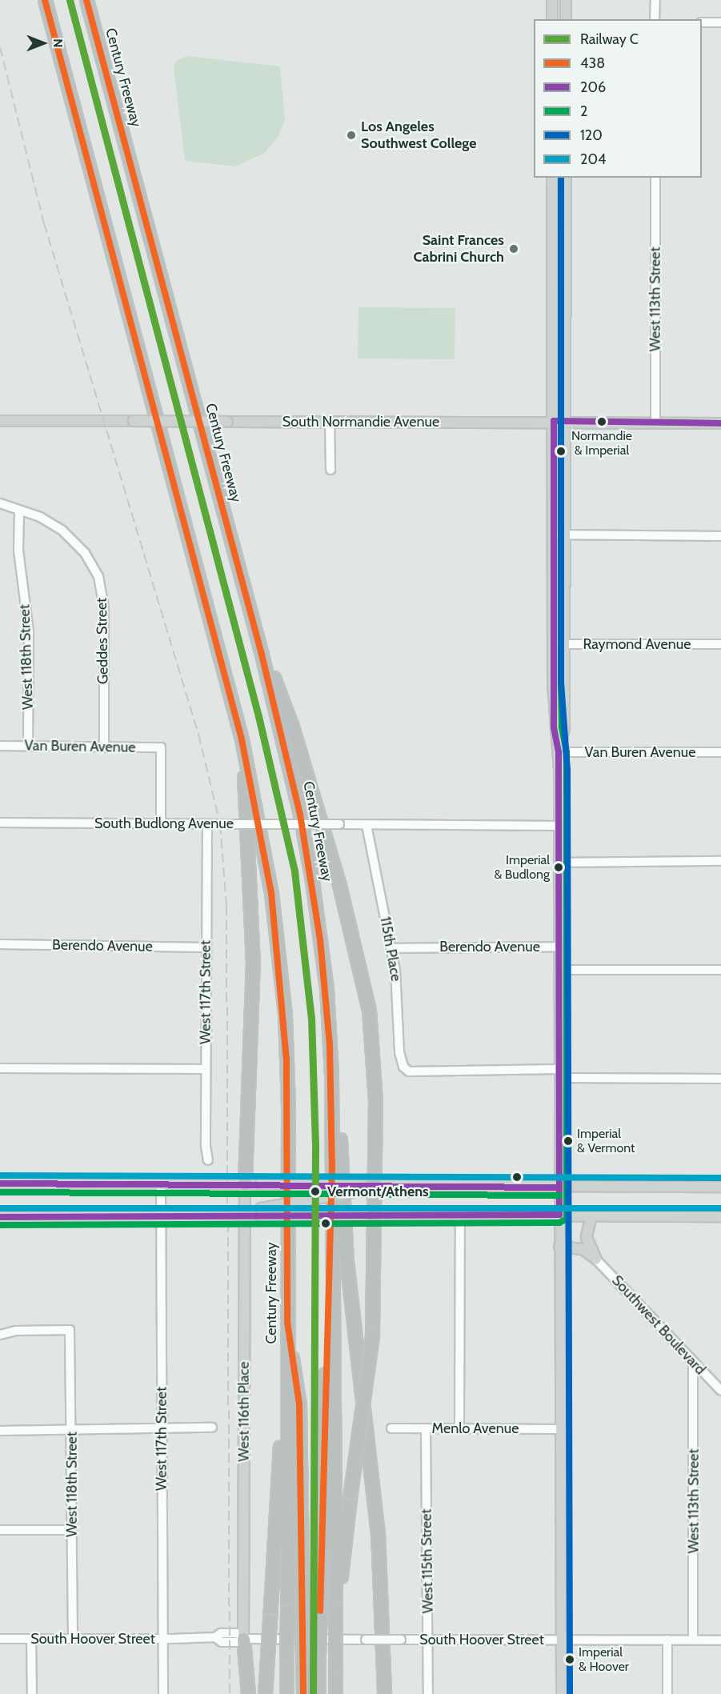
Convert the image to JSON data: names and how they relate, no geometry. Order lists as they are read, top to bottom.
{
  "streets": {
    "highway": ["Century Freeway"],
    "main road": ["South Normandie Avenue", "West 116th Place"],
    "street": [
      "West 113th Street",
      "Geddes Street",
      "Raymond Avenue",
      "West 118th Street",
      "Van Buren Avenue",
      "South Budlong Avenue",
      "Berendo Avenue",
      "115th Place",
      "West 117th Street",
      "Southwest Boulevard",
      "Menlo Avenue",
      "West 115th Street",
      "South Hoover Street"
    ]
  },
  "crossings": [
    ["West 113th Street", "South Normandie Avenue"],
    ["West 113th Street", "Southwest Boulevard"],
    ["West 113th Street", "South Hoover Street"],
    ["Geddes Street", "West 118th Street"],
    ["Geddes Street", "Van Buren Avenue"],
    ["West 118th Street", "Van Buren Avenue"],
    ["West 118th Street", "South Hoover Street"],
    ["Van Buren Avenue", "South Budlong Avenue"],
    ["South Budlong Avenue", "115th Place"],
    ["South Budlong Avenue", "West 117th Street"],
    ["Berendo Avenue", "115th Place"],
    ["Berendo Avenue", "West 117th Street"],
    ["West 117th Street", "South Hoover Street"],
    ["West 116th Place", "South Hoover Street"],
    ["Menlo Avenue", "West 115th Street"],
    ["West 115th Street", "South Hoover Street"]
  ],
  "places": [
    "Los Angeles Southwest College",
    "Saint Frances Cabrini Church",
    "Normandie & Imperial",
    "Imperial & Budlong",
    "Imperial & Vermont",
    "Vermont/Athens",
    "Imperial & Hoover"
  ],
  "lines": [
    "rail line C",
    "transit line 438",
    "transit line 2",
    "transit line 120",
    "transit line 206",
    "transit line 204"
  ],
  "legend": [
    "Railway C",
    "438",
    "206",
    "2",
    "120",
    "204"
  ],
  "north": "right"
}
